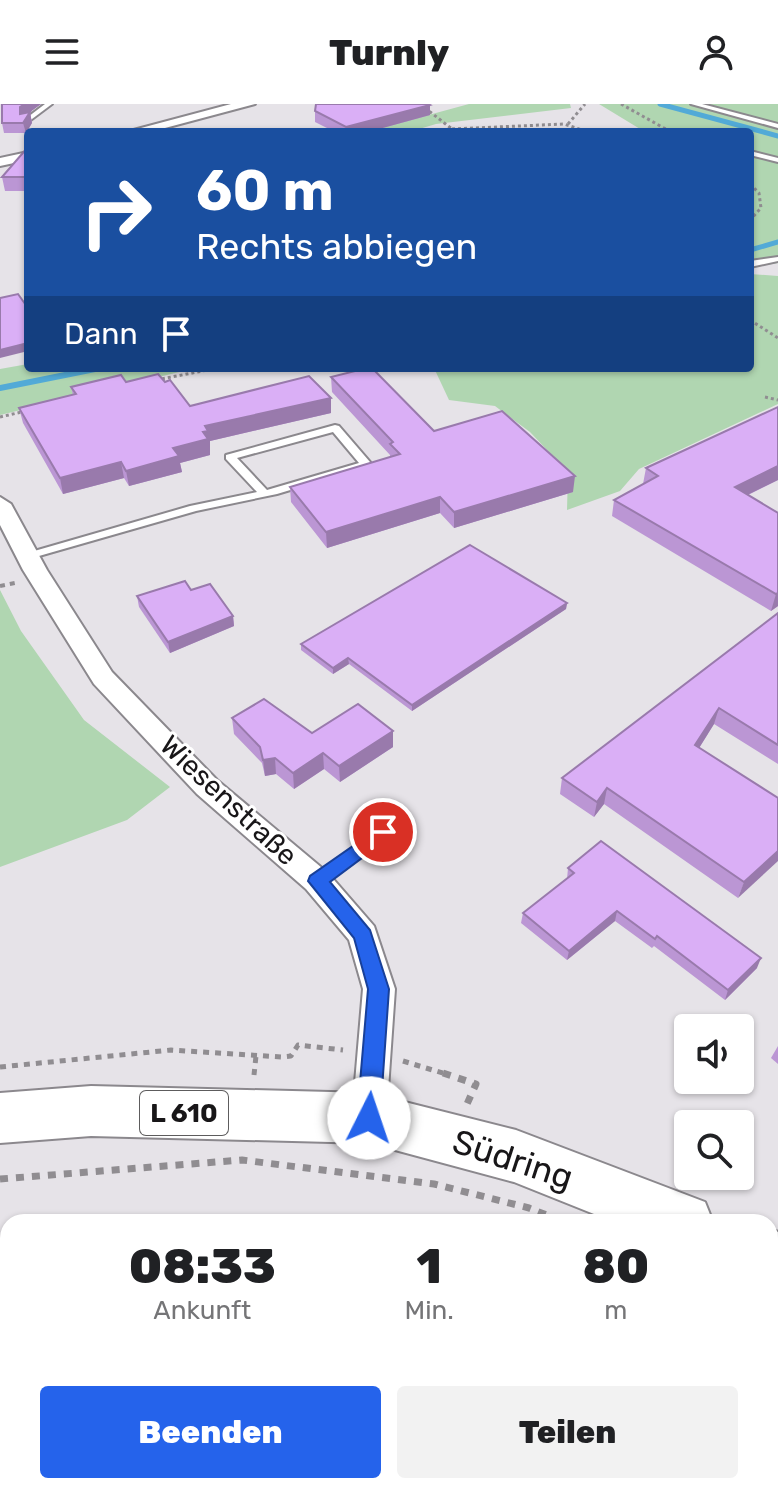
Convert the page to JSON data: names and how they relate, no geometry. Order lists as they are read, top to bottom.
{
  "streets": {
    "main road": ["L 610", "Südring"],
    "street": ["Wiesenstraße"]
  },
  "crossings": [
    ["Wiesenstraße", "Südring"]
  ],
  "page": {
    "header": "Turnly",
    "turn": ["60 m", "Rechts abbiegen"],
    "then": "Dann",
    "eta": [
      "08:33",
      "Ankunft",
      "1",
      "Min.",
      "80",
      "m"
    ],
    "buttons": ["Beenden", "Teilen"]
  }
}
